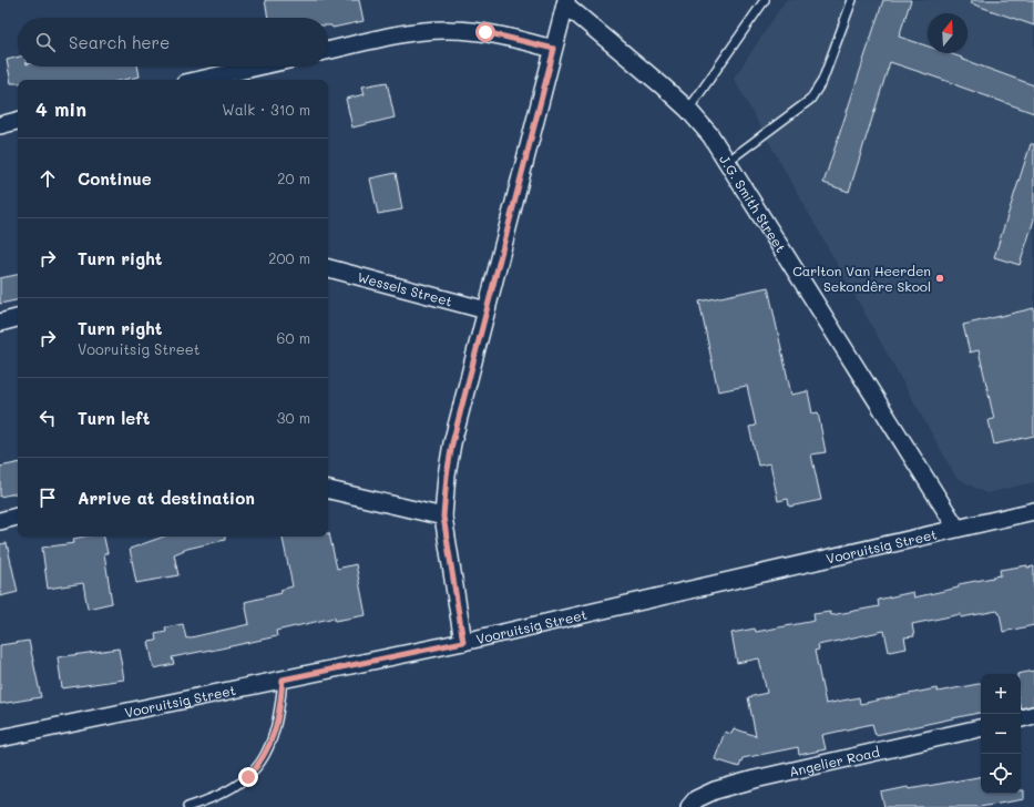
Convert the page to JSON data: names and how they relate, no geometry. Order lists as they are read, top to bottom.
{
  "streets": {
    "street": [
      "J.G. Smith Street",
      "Wessels Street",
      "Vooruitsig Street",
      "Angelier Road"
    ]
  },
  "crossings": [
    ["J.G. Smith Street", "Vooruitsig Street"]
  ],
  "places": ["Carlton Van Heerden Sekondêre Skool"],
  "north": "top",
  "page": {
    "search": "Search here",
    "heading": ["4 min", "Walk · 310 m"],
    "list": [
      ["Continue", "20 m"],
      ["Turn right", "200 m"],
      ["Turn right", "Vooruitsig Street", "60 m"],
      ["Turn left", "30 m"],
      "Arrive at destination"
    ],
    "map_buttons": ["+", "−"]
  }
}
